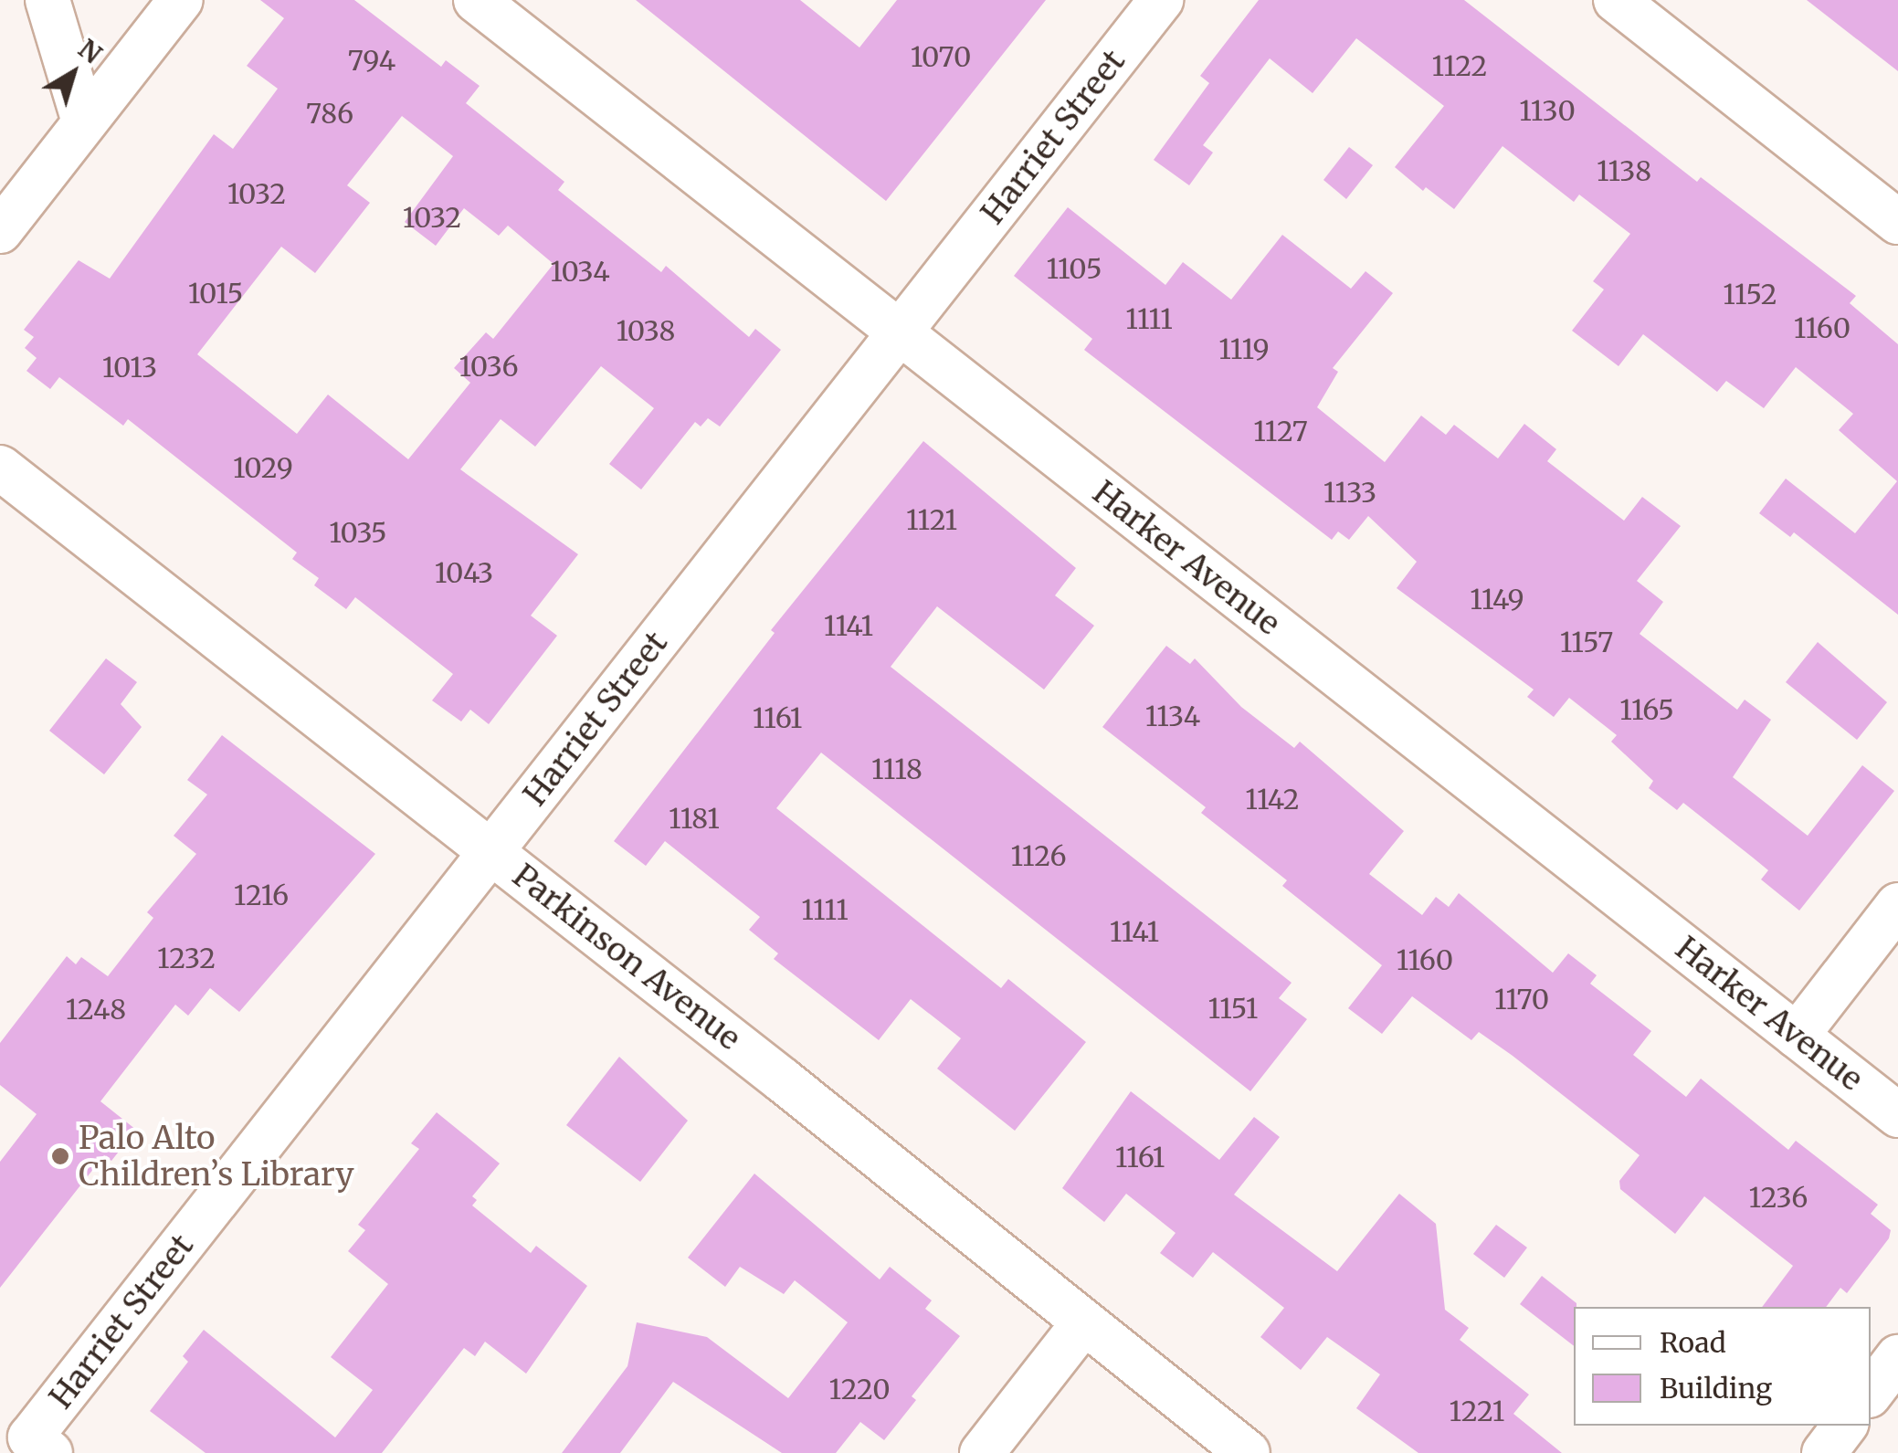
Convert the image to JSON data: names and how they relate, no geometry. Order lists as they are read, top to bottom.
{
  "streets": {
    "street": ["Harriet Street", "Harker Avenue", "Parkinson Avenue"]
  },
  "crossings": [
    ["Harriet Street", "Harker Avenue"],
    ["Harriet Street", "Parkinson Avenue"]
  ],
  "places": ["Palo Alto Children’s Library"],
  "house_numbers": [
    "1070",
    "794",
    "1122",
    "1130",
    "786",
    "1138",
    "1032",
    "1032",
    "1105",
    "1034",
    "1015",
    "1152",
    "1111",
    "1160",
    "1038",
    "1119",
    "1036",
    "1013",
    "1127",
    "1029",
    "1133",
    "1121",
    "1035",
    "1043",
    "1149",
    "1141",
    "1157",
    "1165",
    "1134",
    "1161",
    "1118",
    "1142",
    "1181",
    "1126",
    "1216",
    "1111",
    "1141",
    "1232",
    "1160",
    "1170",
    "1151",
    "1248",
    "1161",
    "1236",
    "1220",
    "1221"
  ],
  "legend": ["Road", "Building"],
  "north": "top right"
}
